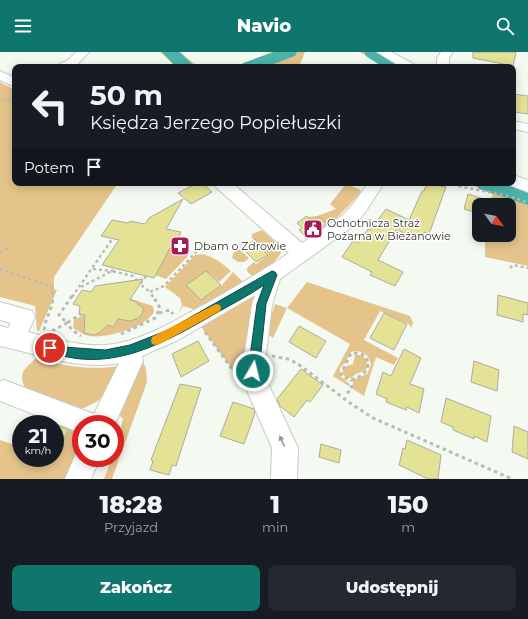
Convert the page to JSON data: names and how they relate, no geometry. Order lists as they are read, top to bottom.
{
  "places": {
    "public building": ["Ochotnicza Straż Pożarna w Bieżanowie"],
    "pharmacy": ["Dbam o Zdrowie"]
  },
  "north": "bottom right",
  "page": {
    "header": "Navio",
    "turn": ["50 m", "Księdza Jerzego Popiełuszki"],
    "then": "Potem",
    "speed": "21 km/h",
    "limit": "30",
    "eta": [
      "18:28",
      "Przyjazd",
      "1",
      "min",
      "150",
      "m"
    ],
    "buttons": ["Zakończ", "Udostępnij"]
  }
}
